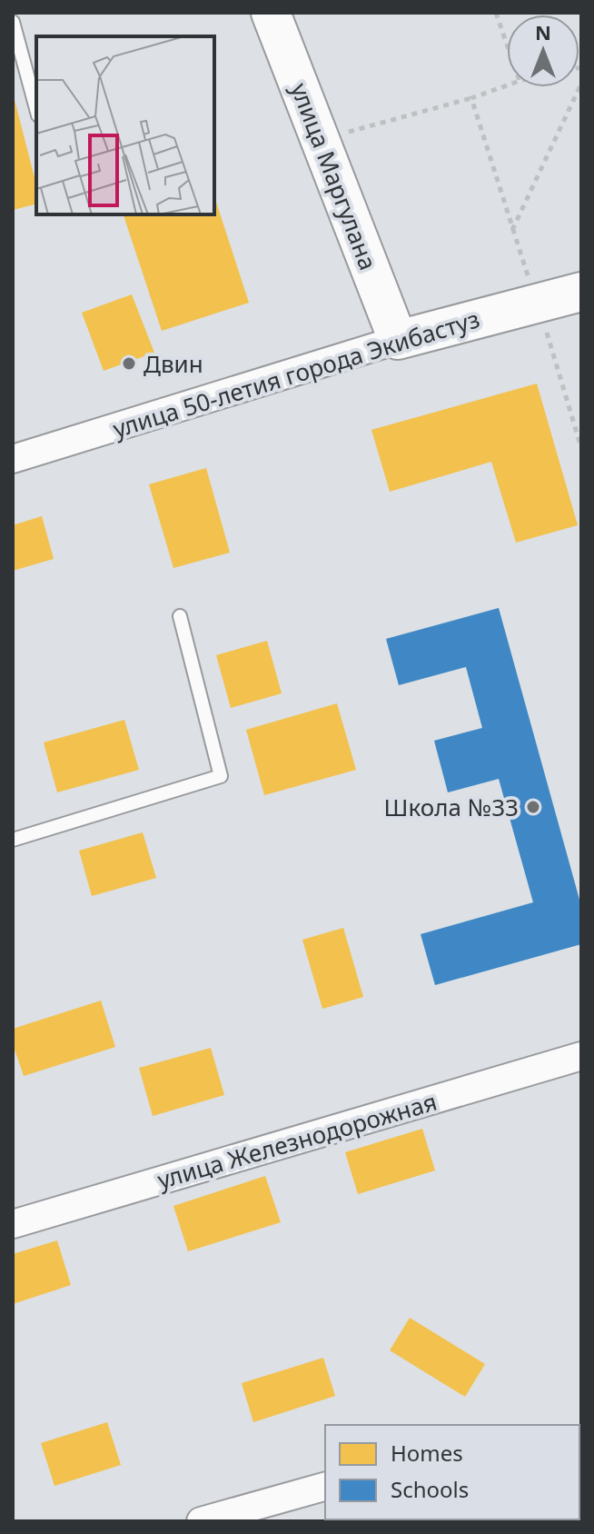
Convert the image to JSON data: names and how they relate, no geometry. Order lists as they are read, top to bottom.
{
  "streets": {
    "street": ["улица Маргулана", "улица 50-летия города Экибастуз", "улица Железнодорожная"]
  },
  "crossings": [
    ["улица Маргулана", "улица 50-летия города Экибастуз"]
  ],
  "places": ["Двин", "Школа №33"],
  "legend": ["Homes", "Schools"],
  "north": "top"
}
